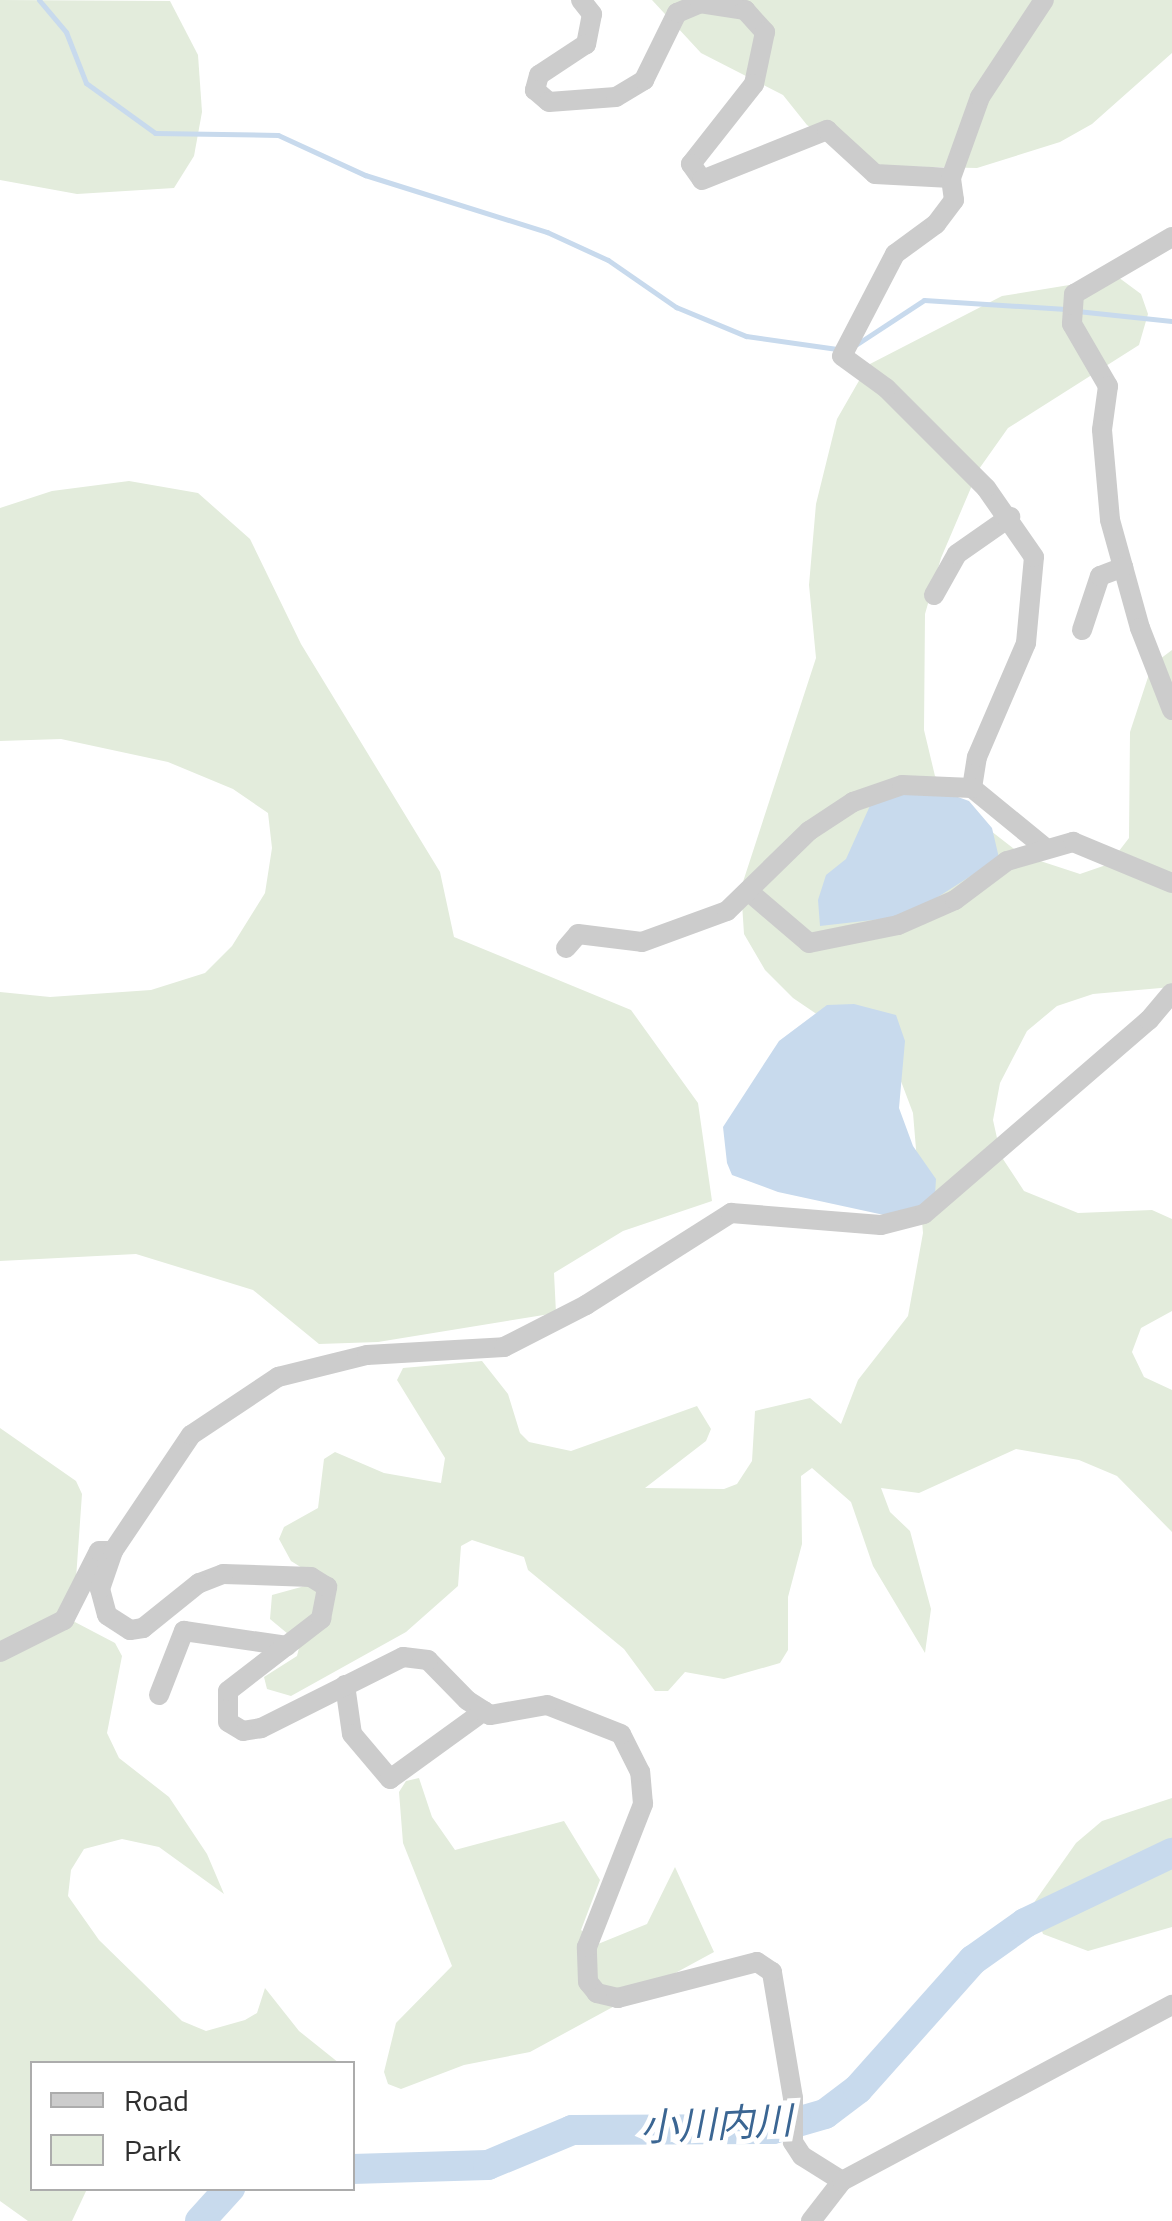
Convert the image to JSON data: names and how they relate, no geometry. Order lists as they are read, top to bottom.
{
  "water": ["小川内川"],
  "legend": ["Road", "Park"]
}
